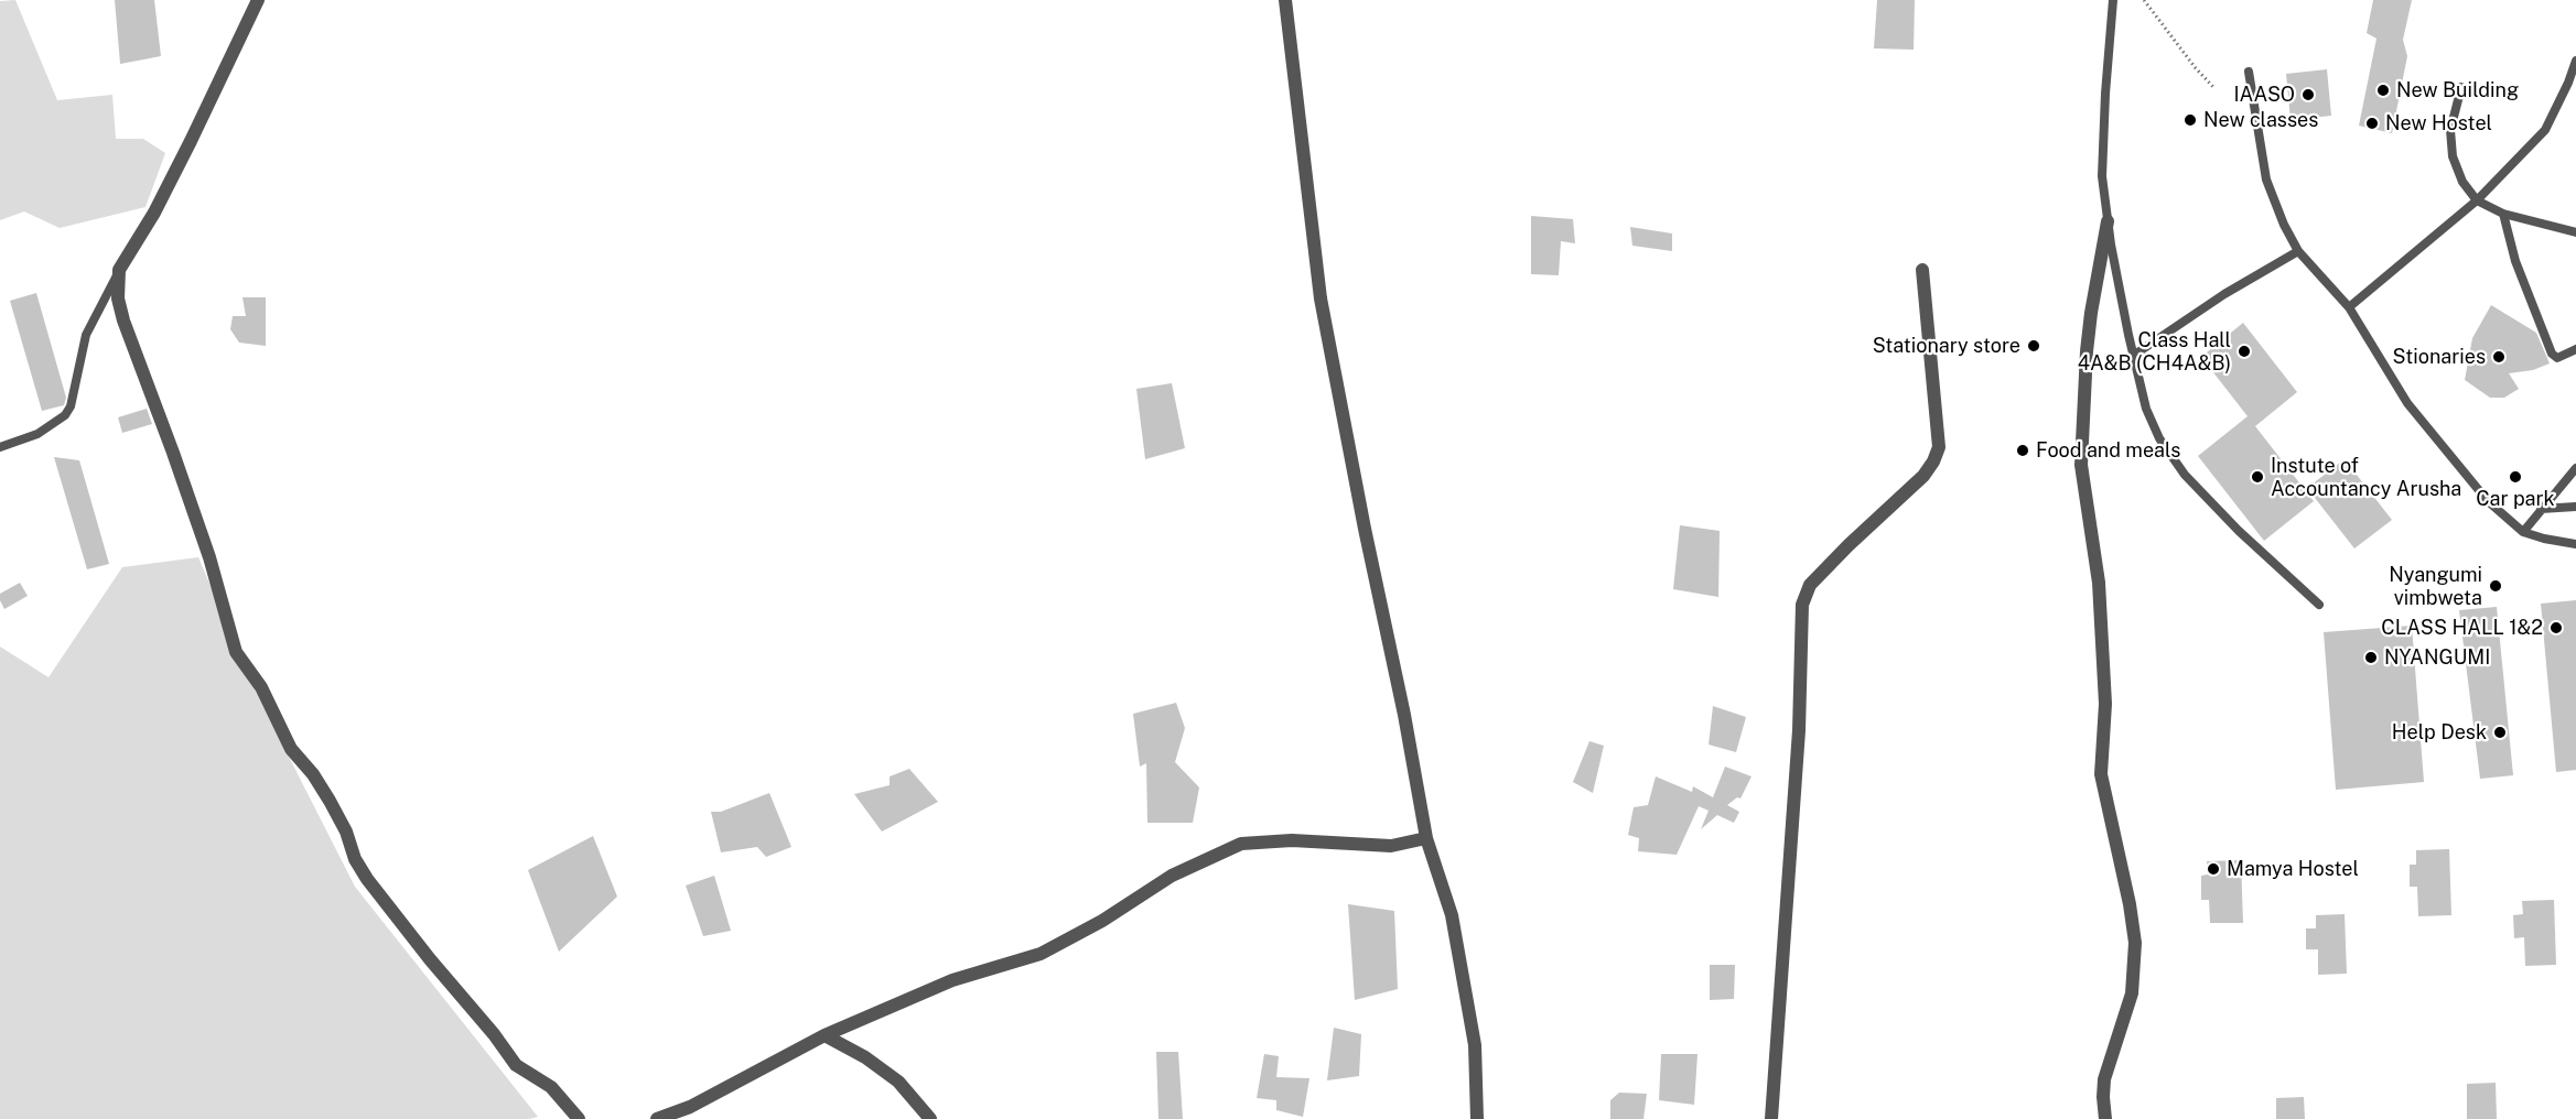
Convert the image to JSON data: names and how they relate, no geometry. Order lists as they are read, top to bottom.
{
  "places": [
    "New Building",
    "IAASO",
    "New classes",
    "New Hostel",
    "Stationary store",
    "Class Hall 4A&B (CH4A&B)",
    "Stionaries",
    "Food and meals",
    "Instute of Accountancy Arusha",
    "Car park",
    "Nyangumi vimbweta",
    "CLASS HALL 1&2",
    "NYANGUMI",
    "Help Desk",
    "Mamya Hostel"
  ]
}
